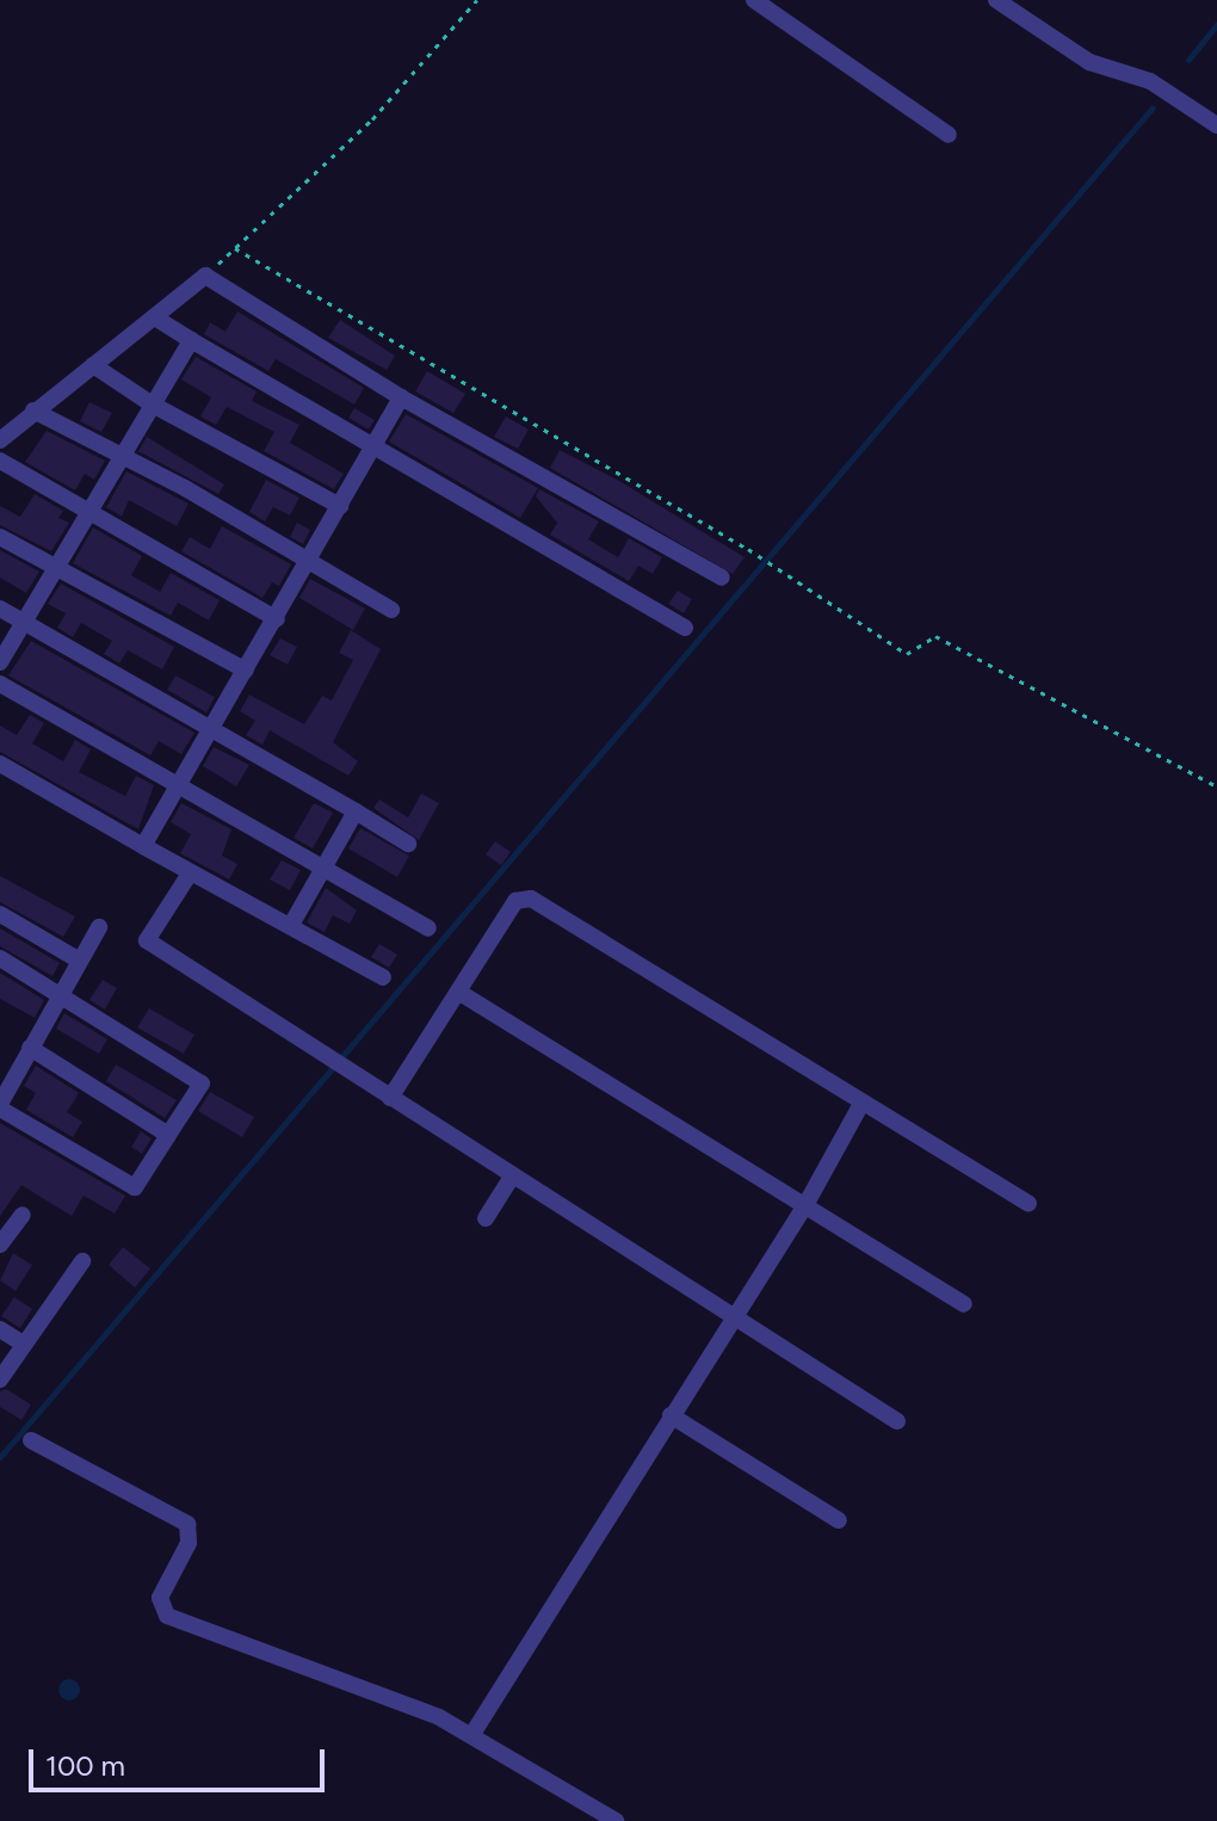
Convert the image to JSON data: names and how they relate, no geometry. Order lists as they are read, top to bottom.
{
  "scale_bar": "100 m"
}
